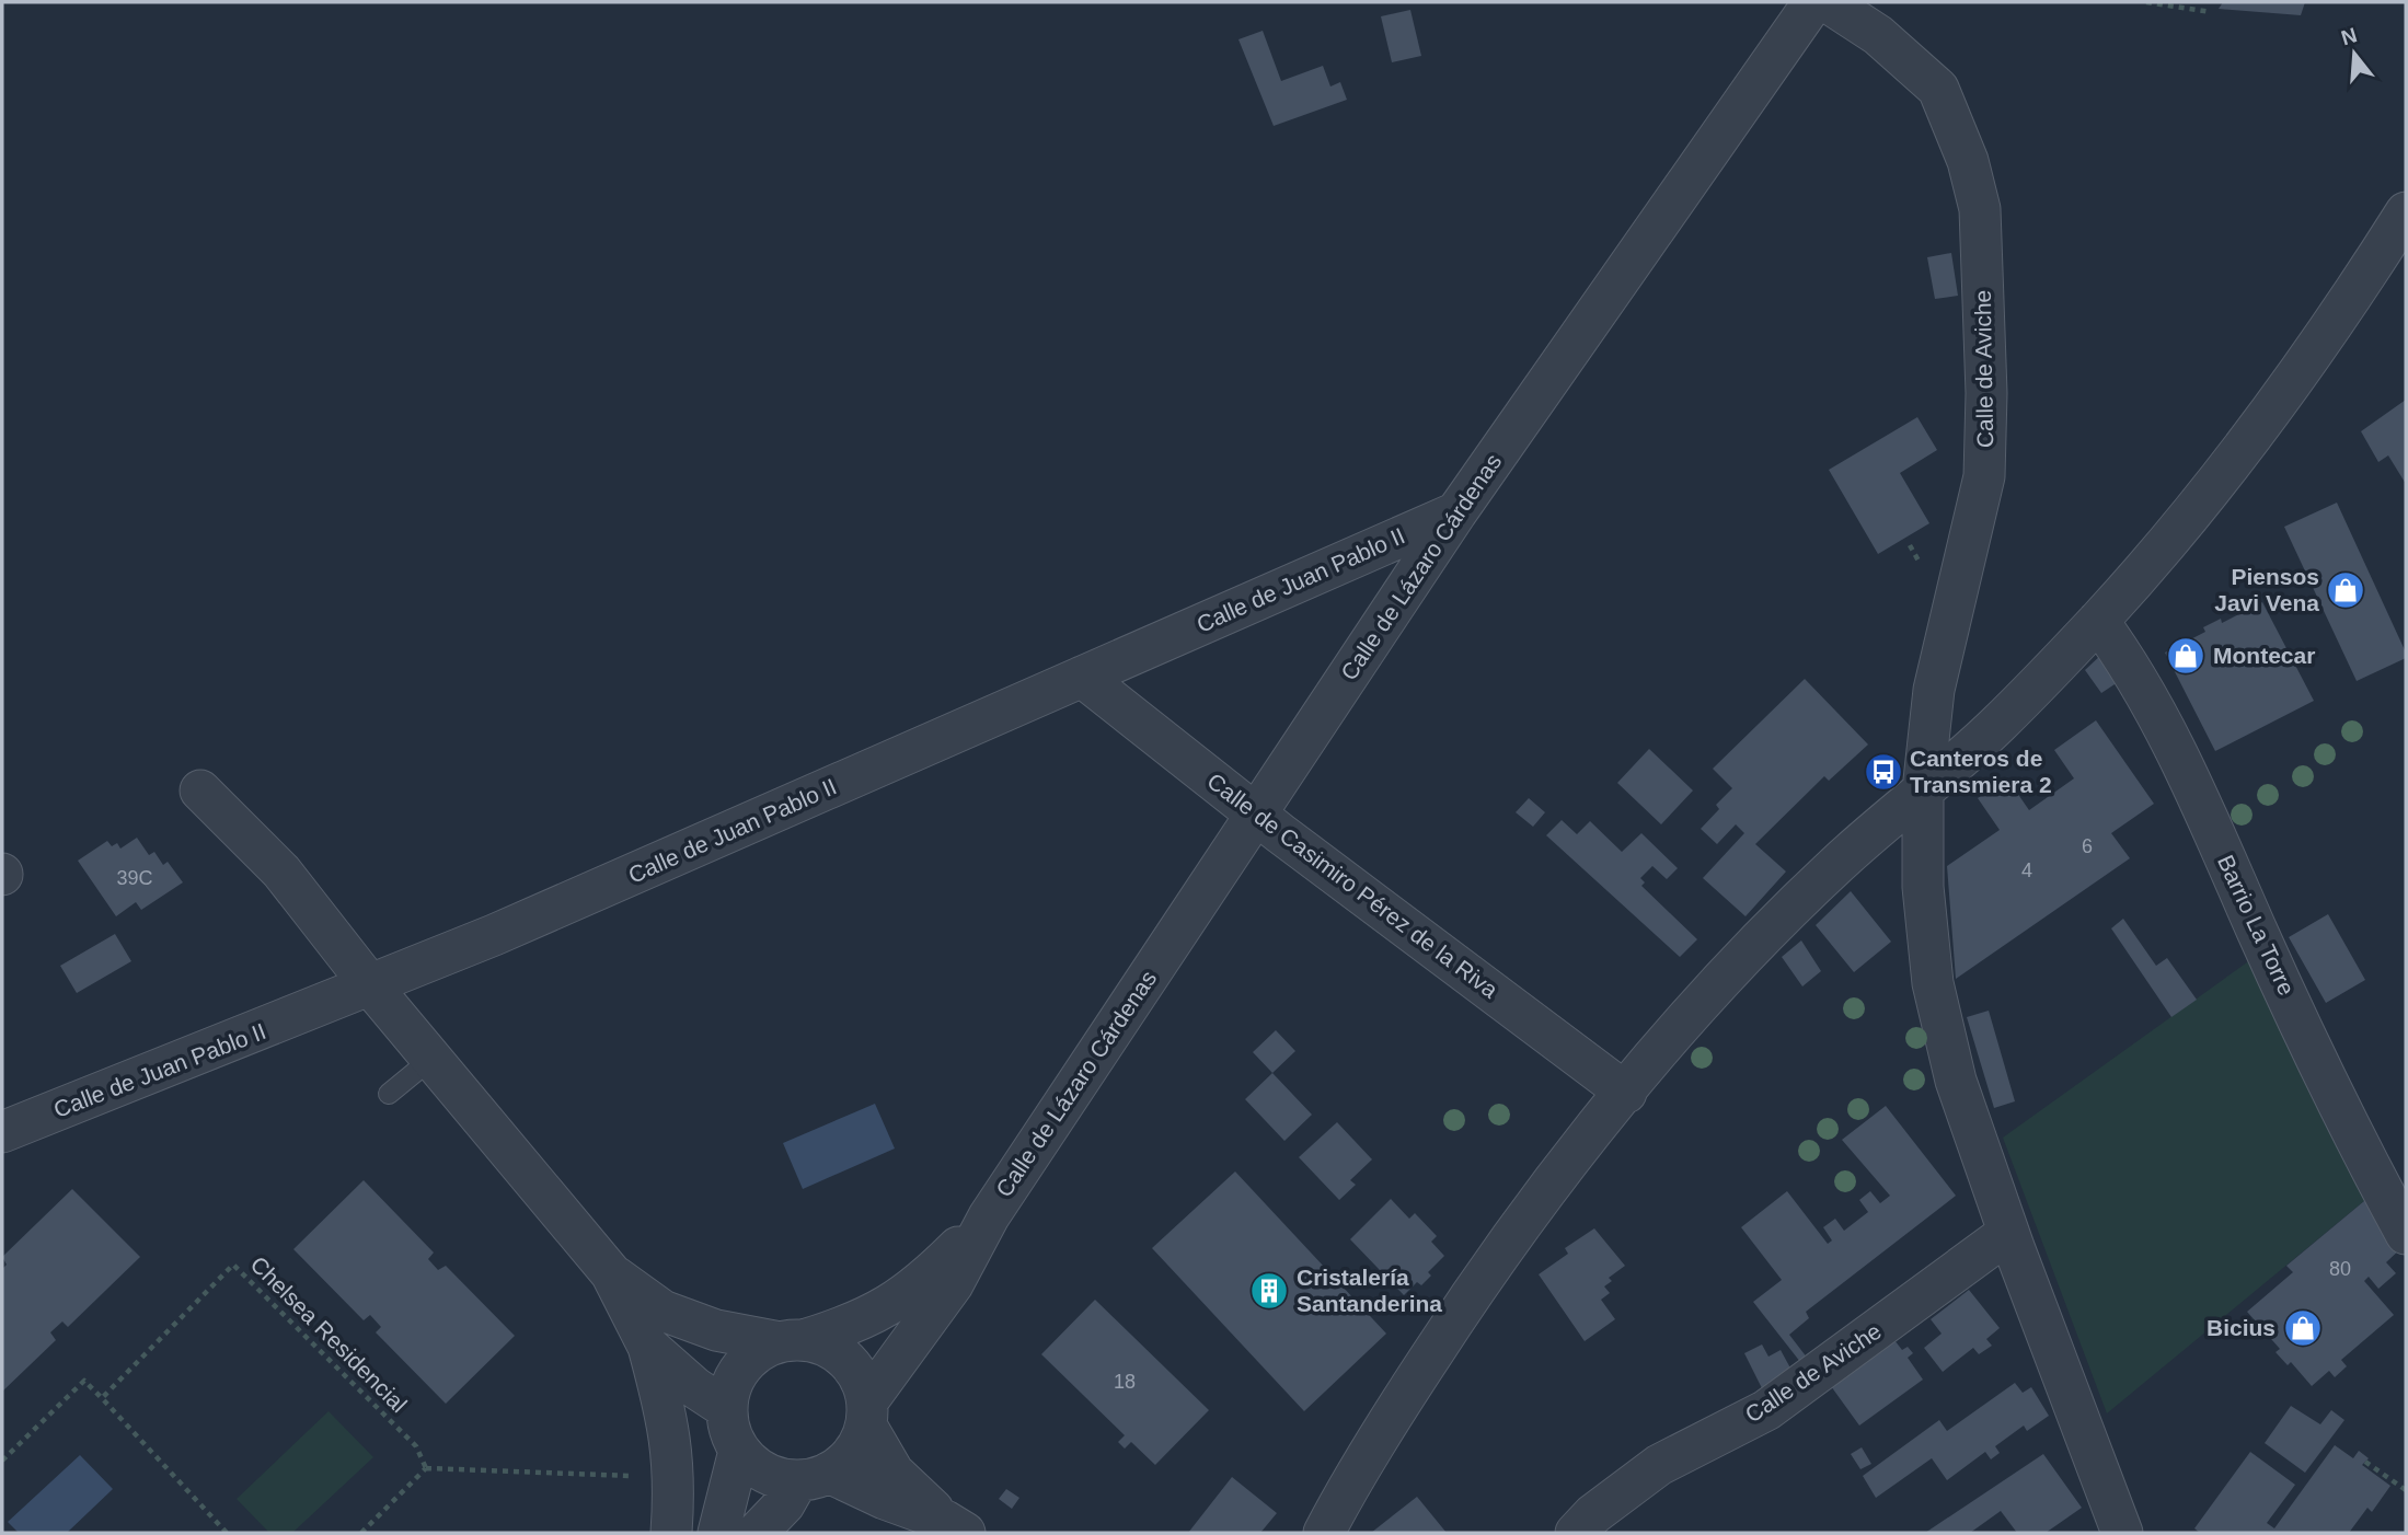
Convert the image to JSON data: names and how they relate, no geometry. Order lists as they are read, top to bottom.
{
  "streets": {
    "street": [
      "Calle de Aviche",
      "Calle de Lázaro Cárdenas",
      "Calle de Juan Pablo II",
      "Calle de Casimiro Pérez de la Riva",
      "Barrio La Torre"
    ],
    "path": ["Chelsea Residencial"]
  },
  "crossings": [
    ["Calle de Lázaro Cárdenas", "Calle de Juan Pablo II"],
    ["Calle de Lázaro Cárdenas", "Calle de Casimiro Pérez de la Riva"],
    ["Calle de Juan Pablo II", "Calle de Casimiro Pérez de la Riva"]
  ],
  "places": {
    "shop": ["Piensos Javi Vena", "Montecar", "Bicius"],
    "bus stop": ["Canteros de Transmiera 2"],
    "building": ["Cristalería Santanderina"]
  },
  "house_numbers": [
    "6",
    "4",
    "39C",
    "80",
    "18"
  ],
  "north": "top"
}
